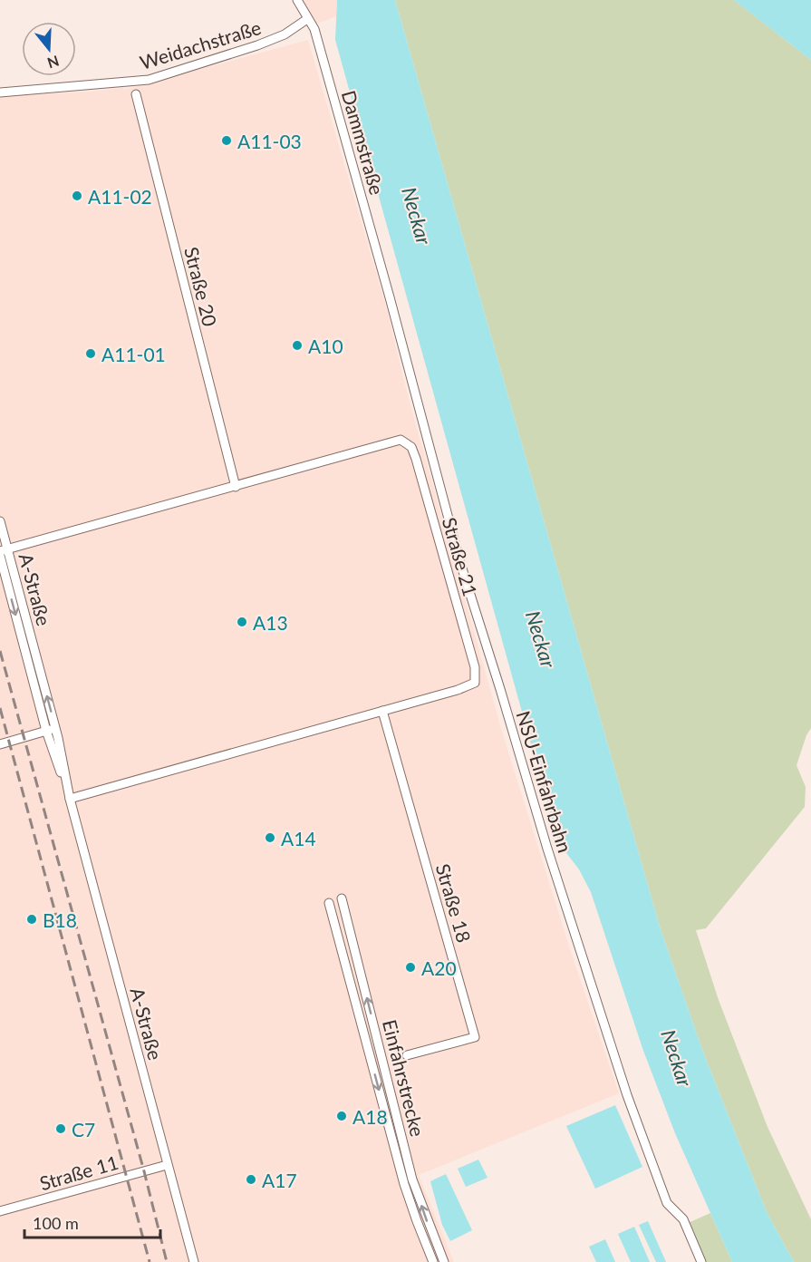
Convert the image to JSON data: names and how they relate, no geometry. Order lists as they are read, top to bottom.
{
  "streets": {
    "street": [
      "Weidachstraße",
      "Dammstraße",
      "Straße 20",
      "Straße 21",
      "A-Straße",
      "NSU-Einfahrbahn",
      "Straße 18",
      "Einfahrstrecke",
      "Straße 11"
    ]
  },
  "crossings": [
    ["Weidachstraße", "Dammstraße"],
    ["Dammstraße", "NSU-Einfahrbahn"],
    ["Straße 20", "Straße 21"],
    ["Straße 21", "A-Straße"],
    ["Straße 21", "Straße 18"],
    ["A-Straße", "Straße 11"]
  ],
  "water": ["Neckar"],
  "places": [
    "A11-03",
    "A11-02",
    "A10",
    "A11-01",
    "A13",
    "A14",
    "B18",
    "A20",
    "A18",
    "C7",
    "A17"
  ],
  "scale_bar": "100 m",
  "north": "bottom"
}
